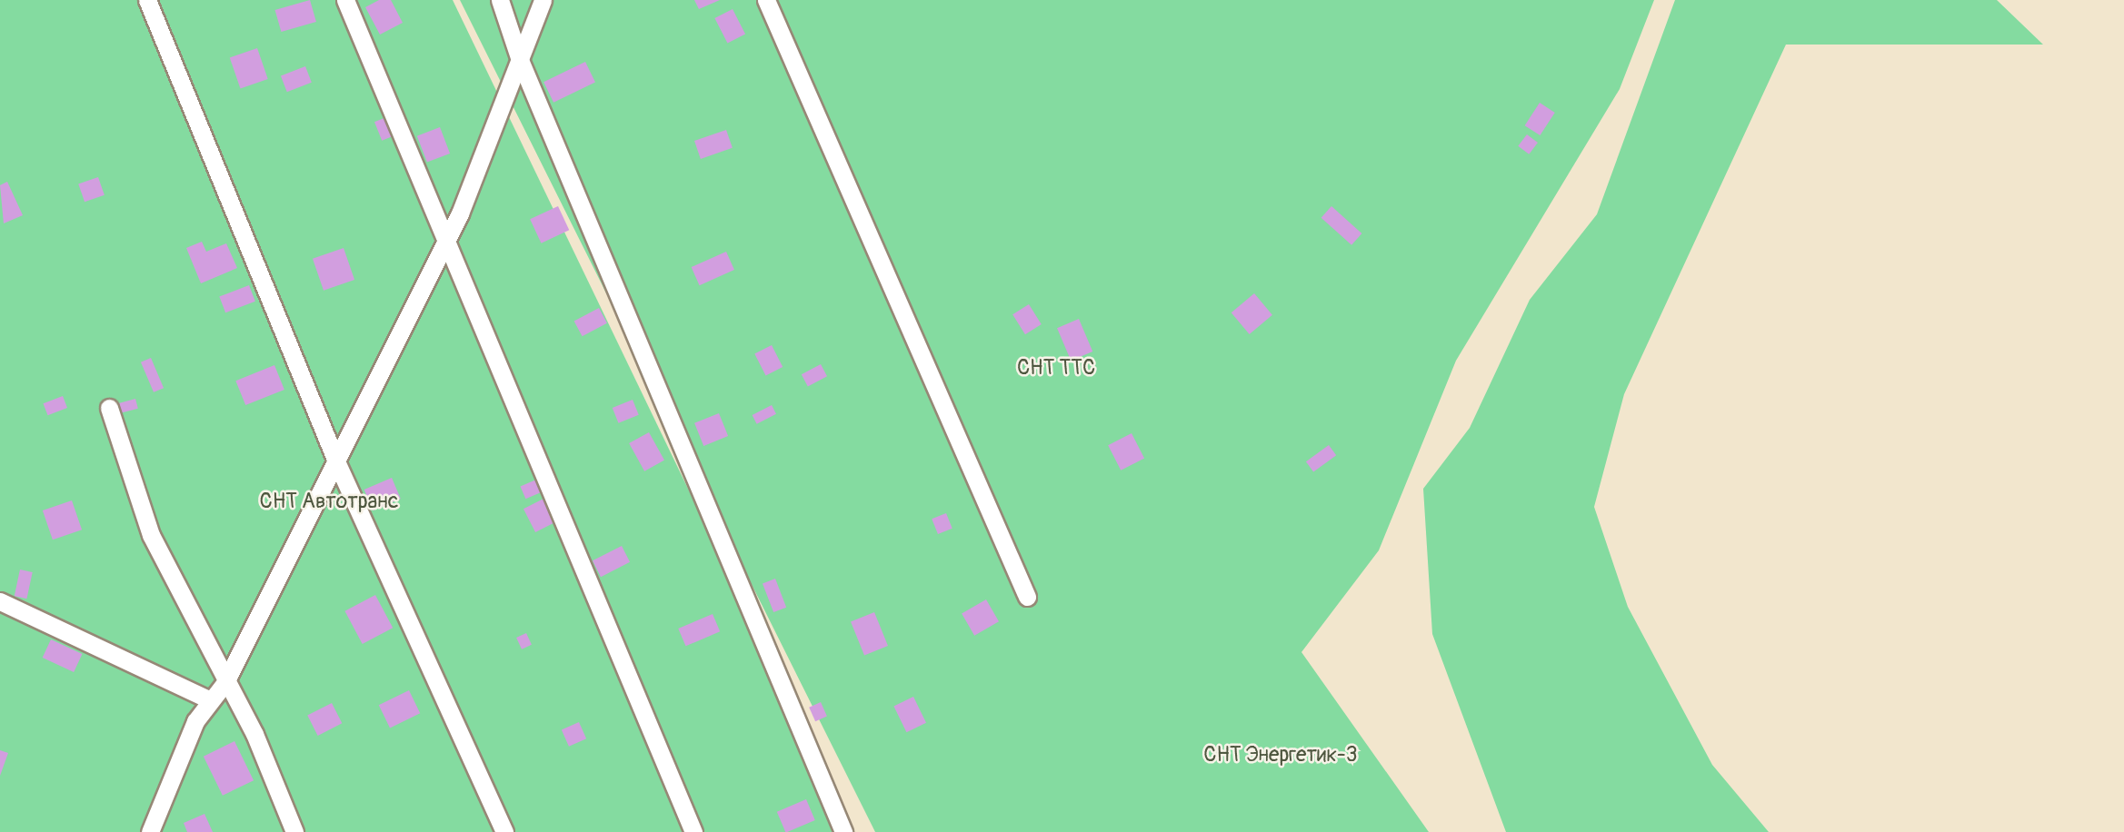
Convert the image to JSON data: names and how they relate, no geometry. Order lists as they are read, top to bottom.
{
  "parks": ["СНТ ТТС", "СНТ Автотранс", "СНТ Энергетик-3"]
}
